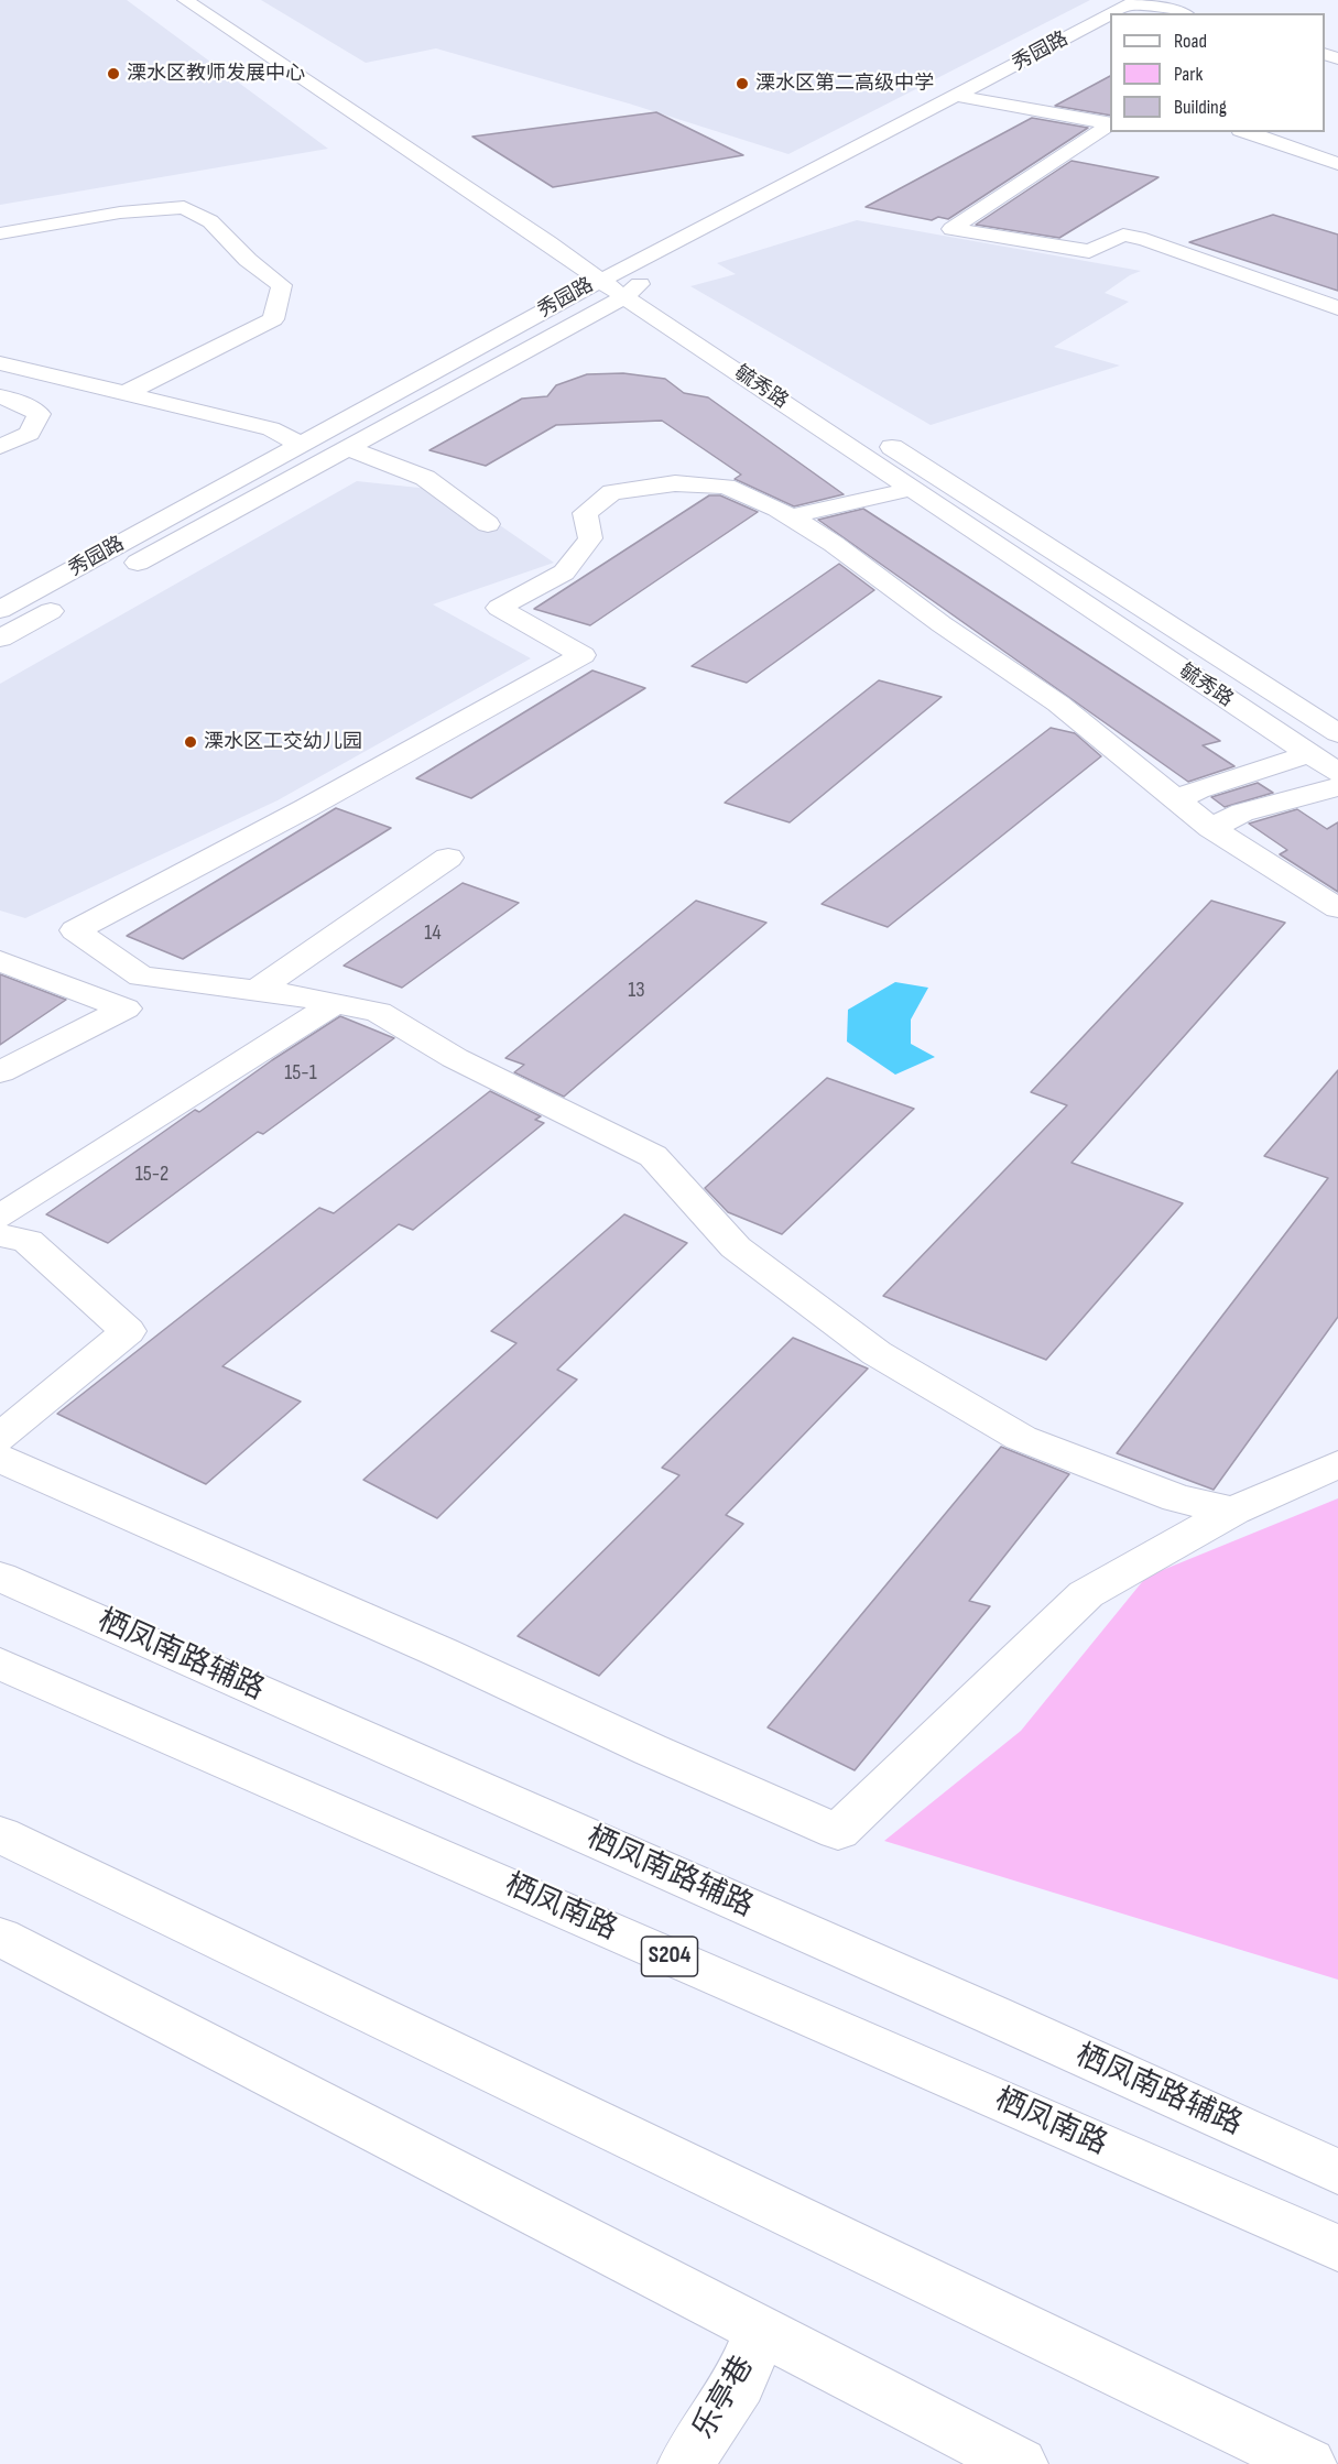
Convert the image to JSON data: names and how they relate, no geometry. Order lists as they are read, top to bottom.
{
  "streets": {
    "street": [
      "秀园路",
      "毓秀路",
      "栖凤南路辅路",
      "栖凤南路",
      "S204",
      "乐亭巷"
    ]
  },
  "crossings": [
    ["秀园路", "毓秀路"]
  ],
  "places": ["溧水区教师发展中心", "溧水区第二高级中学", "溧水区工交幼儿园"],
  "house_numbers": [
    "14",
    "13",
    "15-1",
    "15-2"
  ],
  "legend": ["Road", "Park", "Building"]
}
